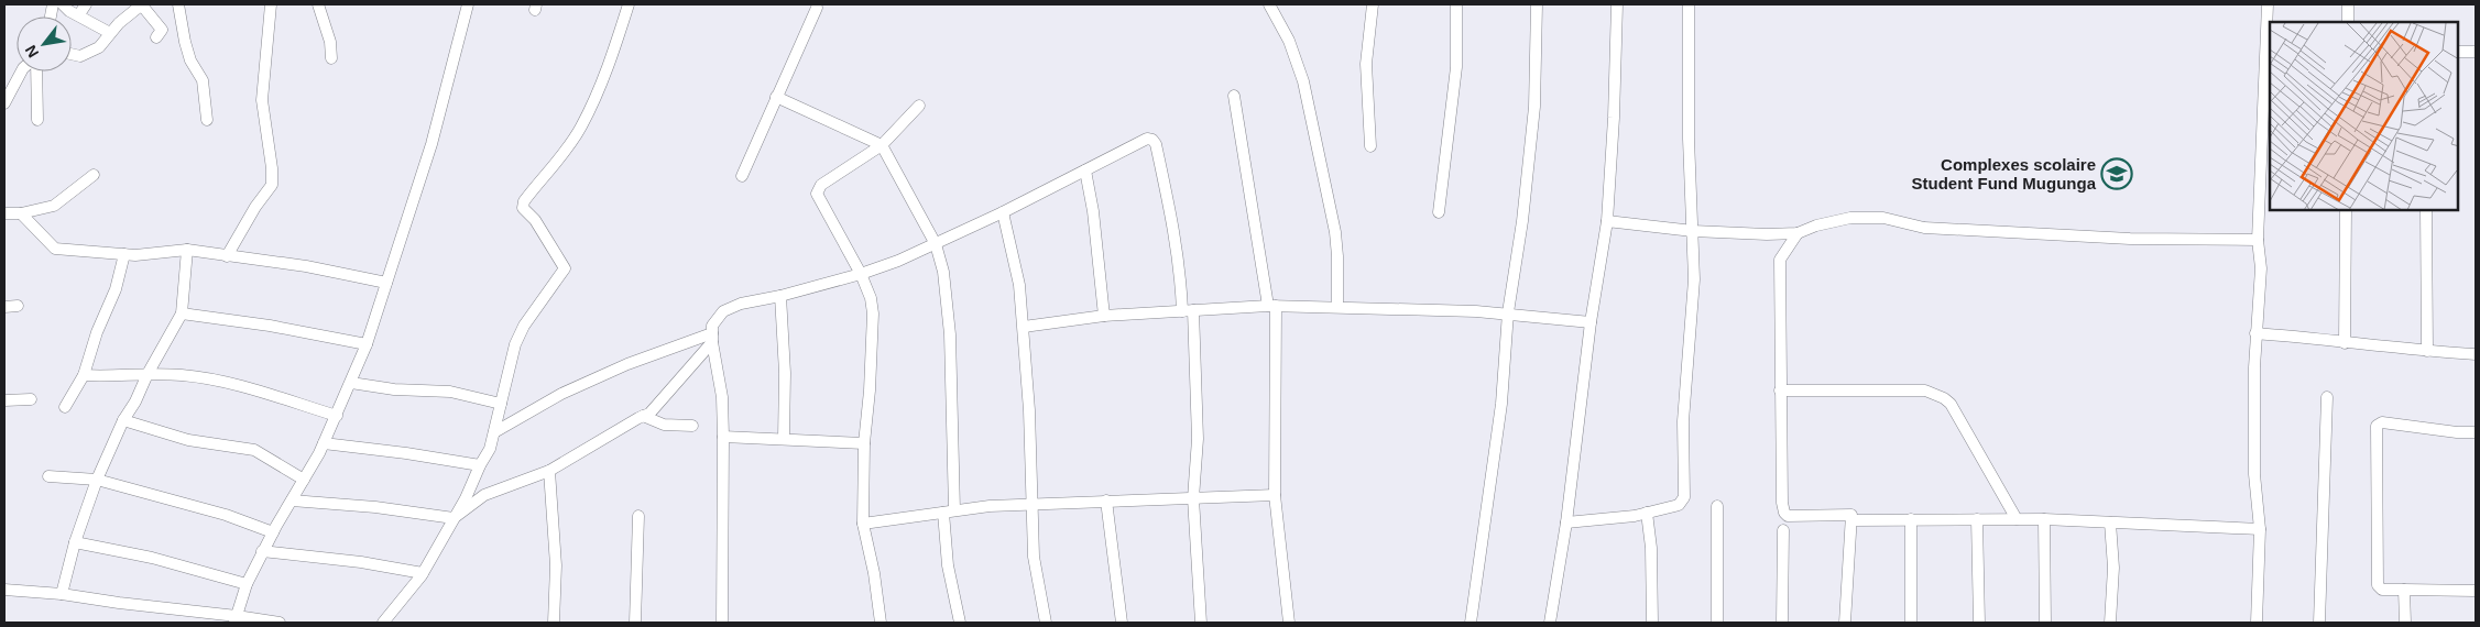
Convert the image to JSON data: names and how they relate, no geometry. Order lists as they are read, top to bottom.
{
  "places": {
    "school or university": ["Complexes scolaire Student Fund Mugunga"]
  },
  "north": "bottom left"
}
